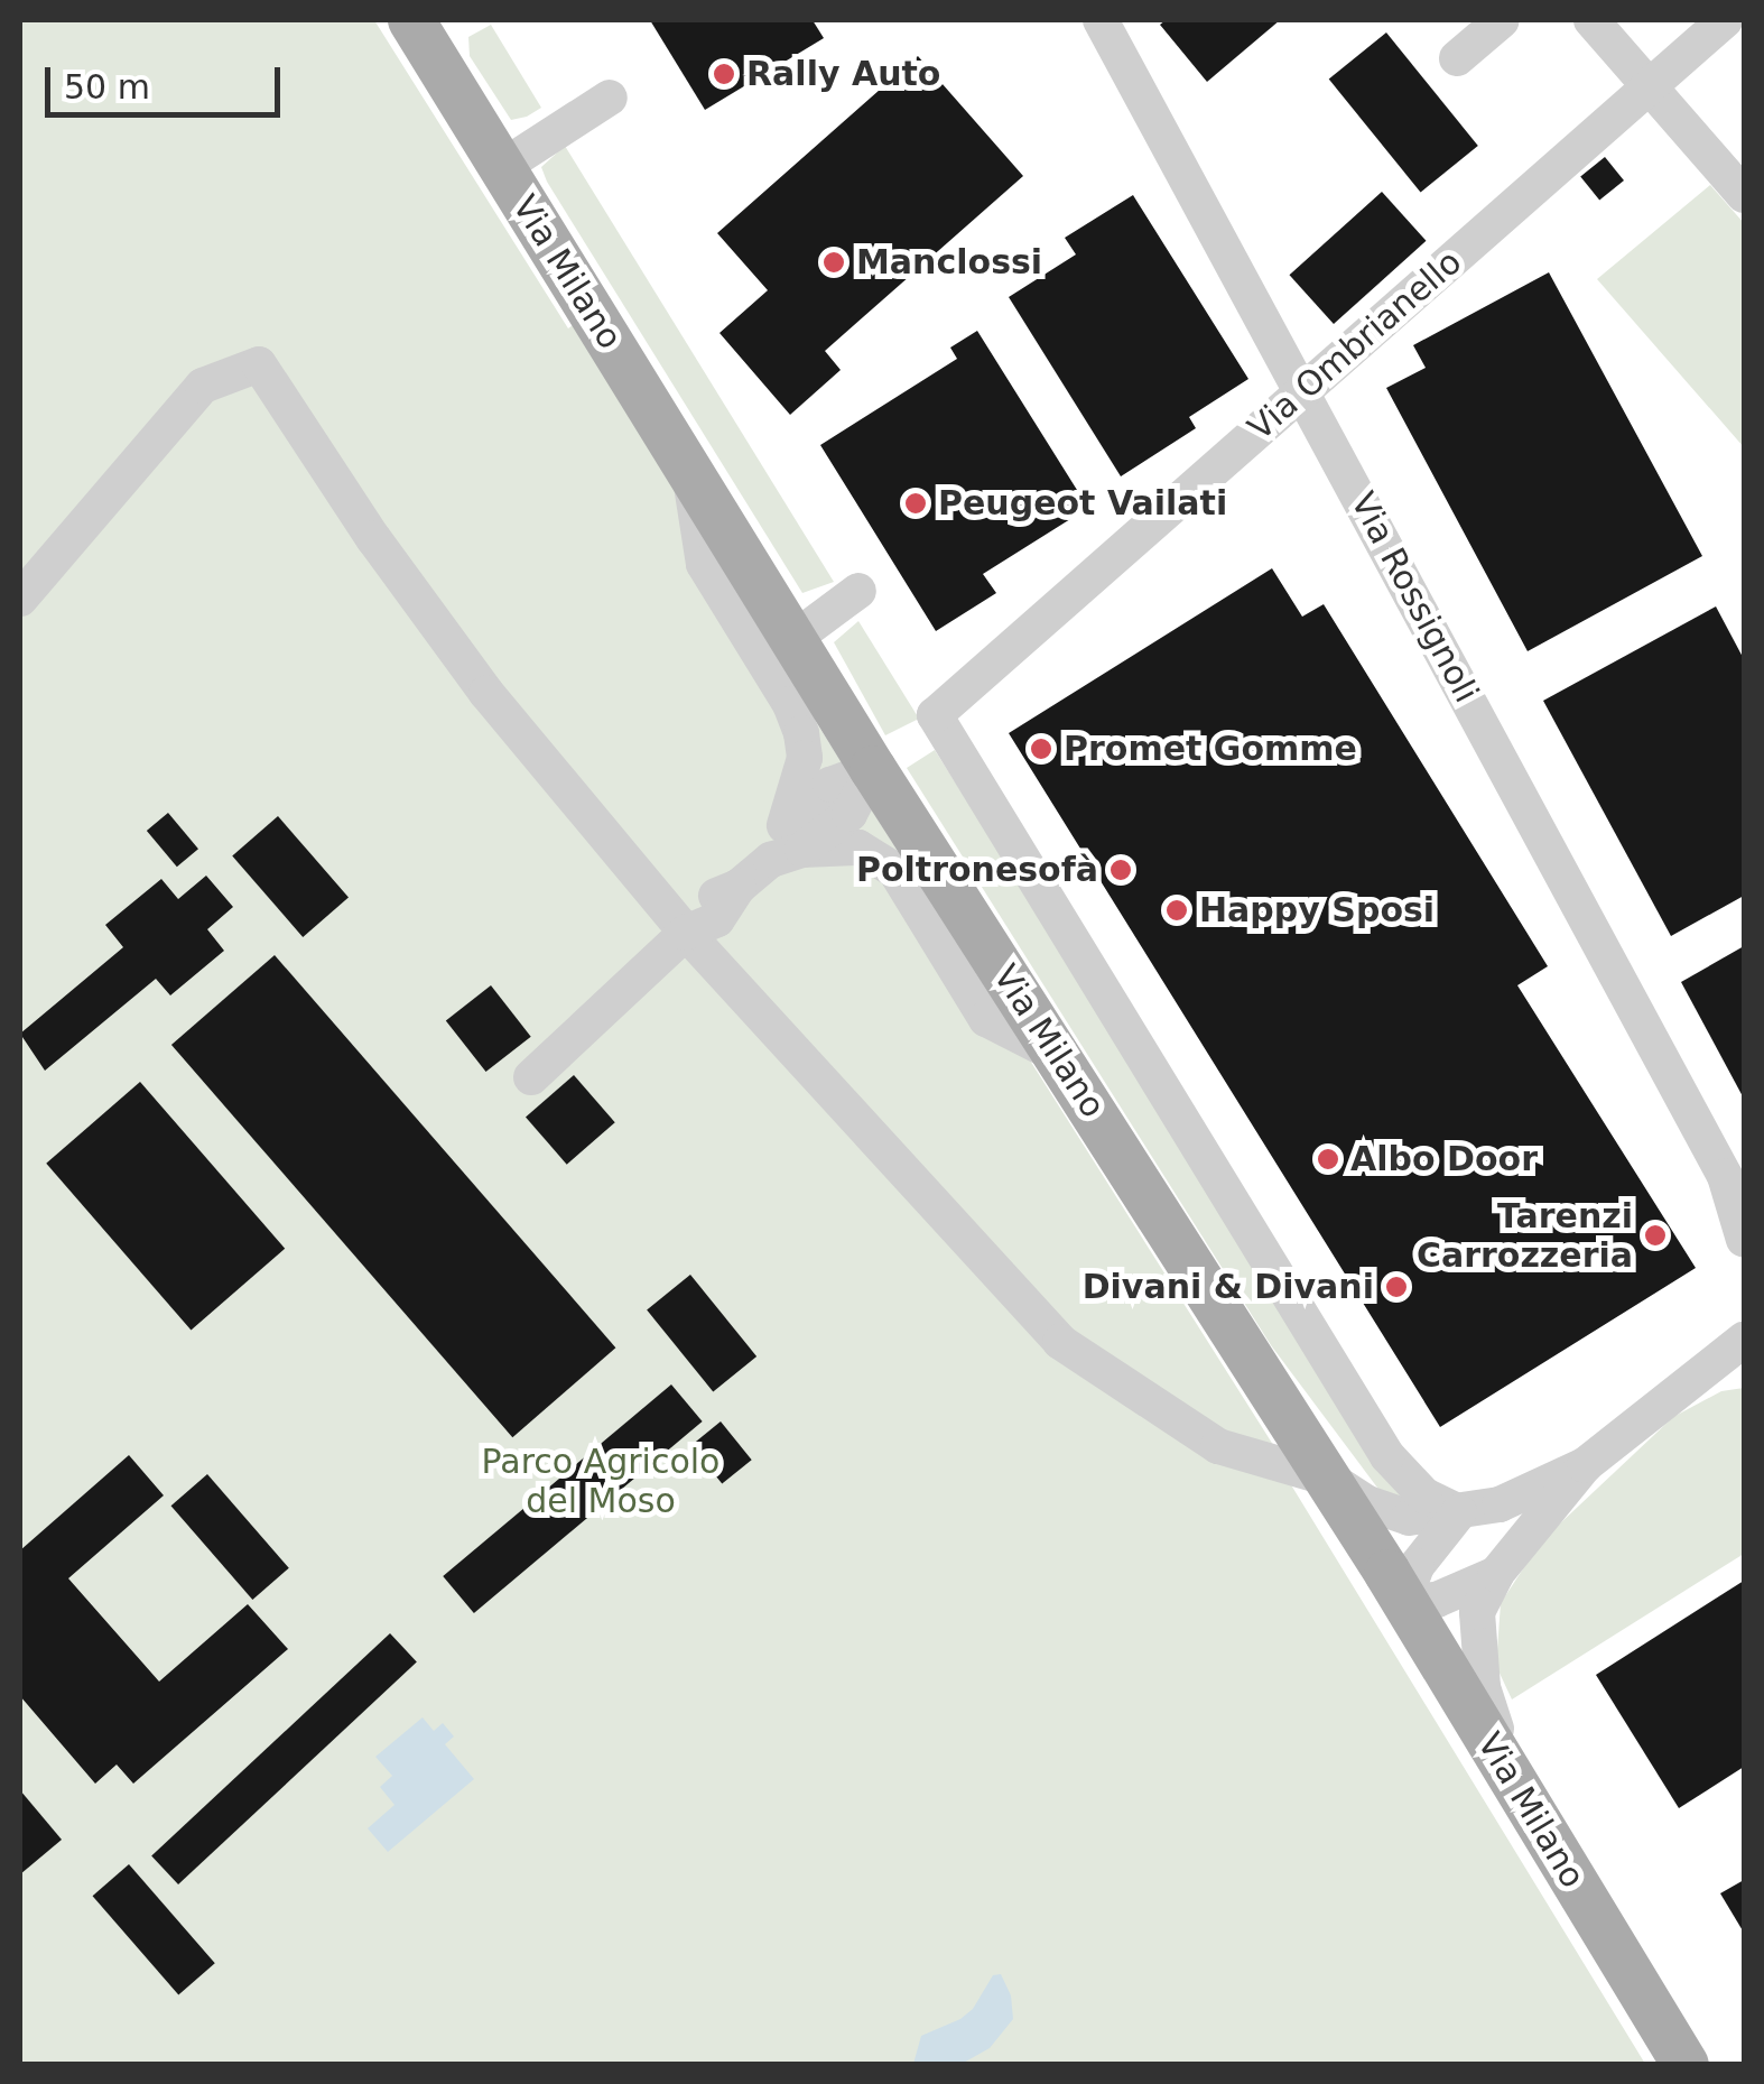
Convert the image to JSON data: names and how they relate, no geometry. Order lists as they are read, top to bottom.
{
  "streets": {
    "main road": ["Via Milano"],
    "street": ["Via Ombrianello", "Via Rossignoli"]
  },
  "crossings": [
    ["Via Ombrianello", "Via Rossignoli"]
  ],
  "parks": ["Parco Agricolo del Moso"],
  "places": [
    "Rally Auto",
    "Manclossi",
    "Peugeot Vailati",
    "Promet Gomme",
    "Poltronesofà",
    "Happy Sposi",
    "Albo Door",
    "Tarenzi Carrozzeria",
    "Divani & Divani"
  ],
  "scale_bar": "50 m"
}
